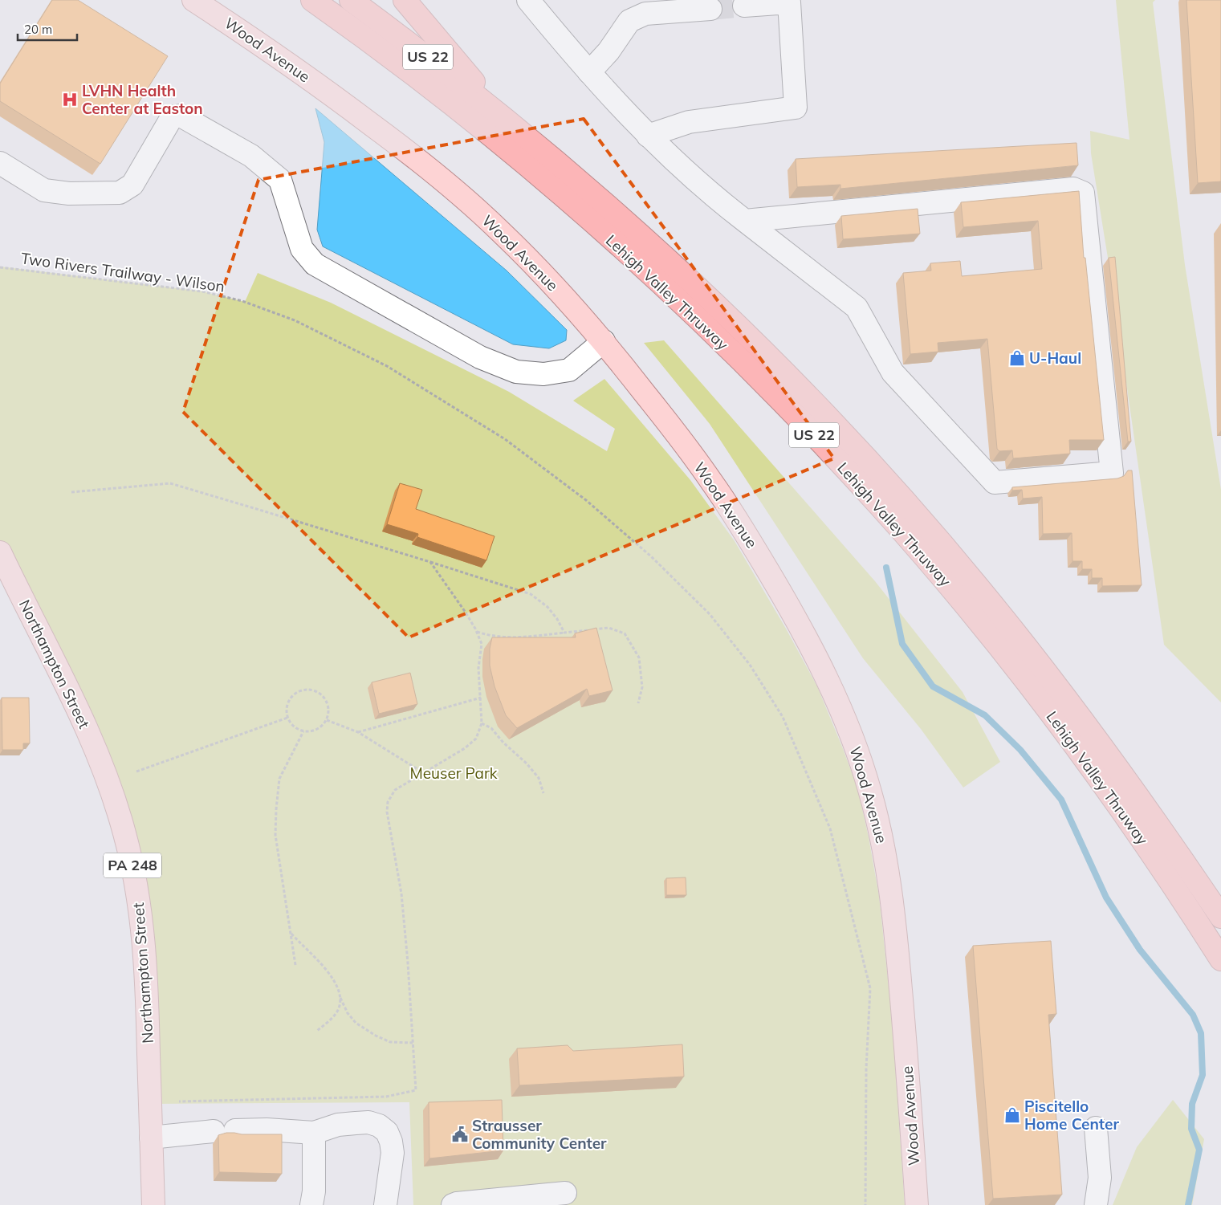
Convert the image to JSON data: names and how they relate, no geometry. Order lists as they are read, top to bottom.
{
  "streets": {
    "highway": ["US 22", "Lehigh Valley Thruway"],
    "main road": ["Wood Avenue", "Northampton Street", "PA 248"],
    "path": ["Two Rivers Trailway - Wilson"]
  },
  "parks": ["Meuser Park"],
  "places": {
    "hospital": ["LVHN Health Center at Easton"],
    "shop": ["U-Haul", "Piscitello Home Center"],
    "public building": ["Strausser Community Center"]
  },
  "scale_bar": "20 m"
}
